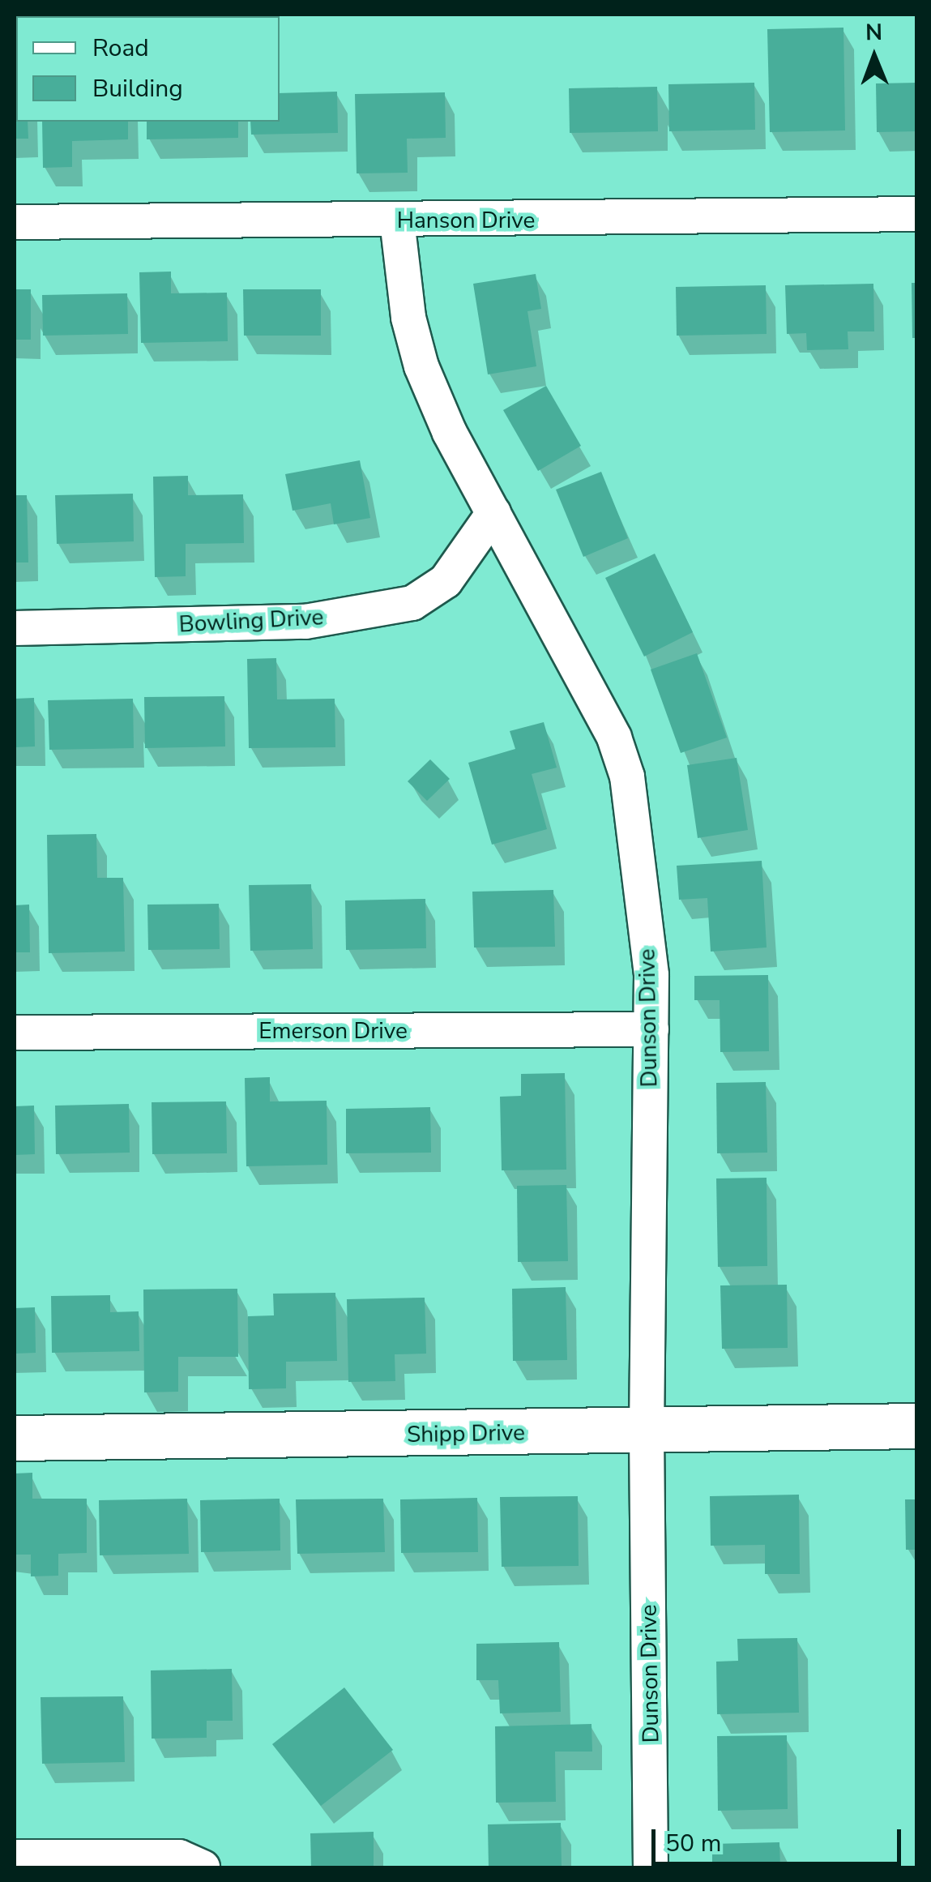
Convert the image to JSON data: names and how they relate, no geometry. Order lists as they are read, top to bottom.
{
  "streets": {
    "street": [
      "Hanson Drive",
      "Bowling Drive",
      "Dunson Drive",
      "Emerson Drive",
      "Shipp Drive"
    ]
  },
  "crossings": [
    ["Hanson Drive", "Dunson Drive"],
    ["Bowling Drive", "Dunson Drive"],
    ["Dunson Drive", "Emerson Drive"],
    ["Dunson Drive", "Shipp Drive"]
  ],
  "legend": ["Road", "Building"],
  "scale_bar": "50 m",
  "north": "top"
}
